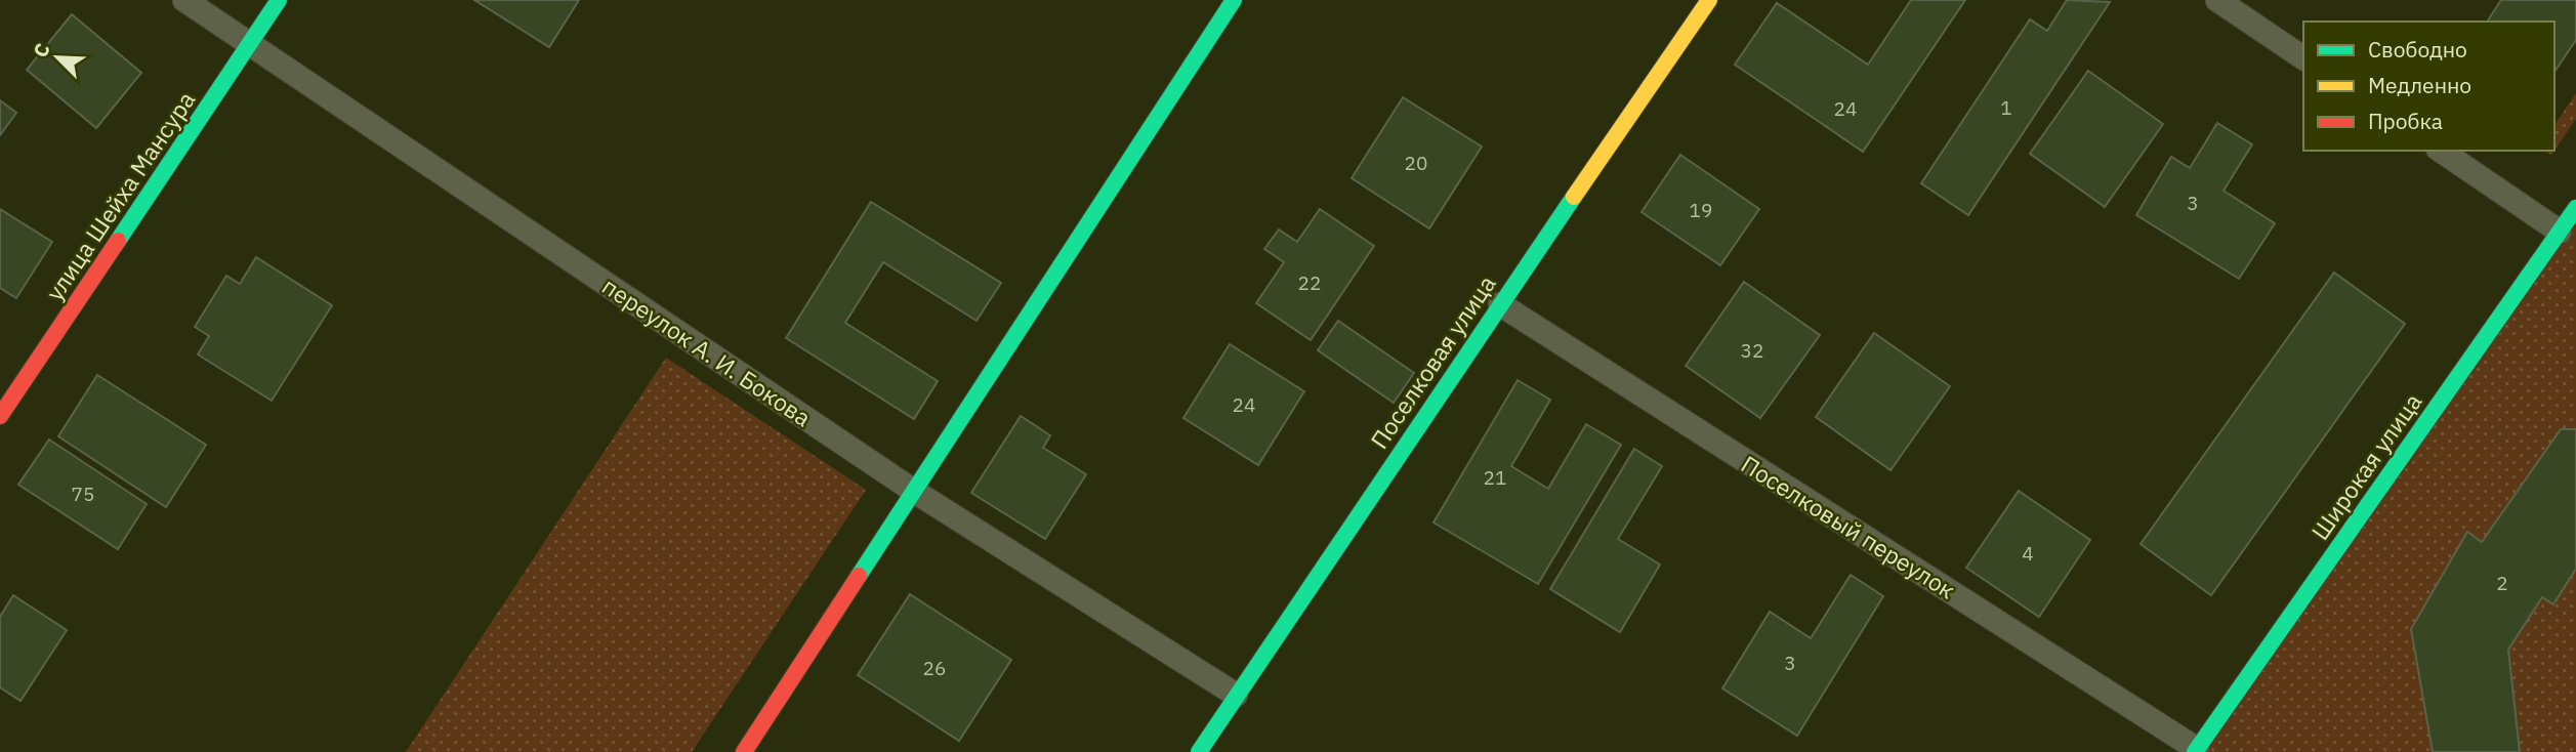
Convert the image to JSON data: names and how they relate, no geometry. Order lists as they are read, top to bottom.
{
  "streets": {
    "street": ["улица Шейха Мансура", "Поселковая улица", "Широкая улица"],
    "lane": ["переулок А. И. Бокова", "Поселковый переулок"]
  },
  "crossings": [
    ["улица Шейха Мансура", "переулок А. И. Бокова"],
    ["переулок А. И. Бокова", "Поселковая улица"],
    ["Поселковая улица", "Поселковый переулок"],
    ["Широкая улица", "Поселковый переулок"]
  ],
  "house_numbers": [
    "1",
    "24",
    "20",
    "3",
    "19",
    "22",
    "32",
    "24",
    "21",
    "75",
    "4",
    "2",
    "3",
    "26"
  ],
  "legend": ["Свободно", "Медленно", "Пробка"],
  "north": "top left"
}
